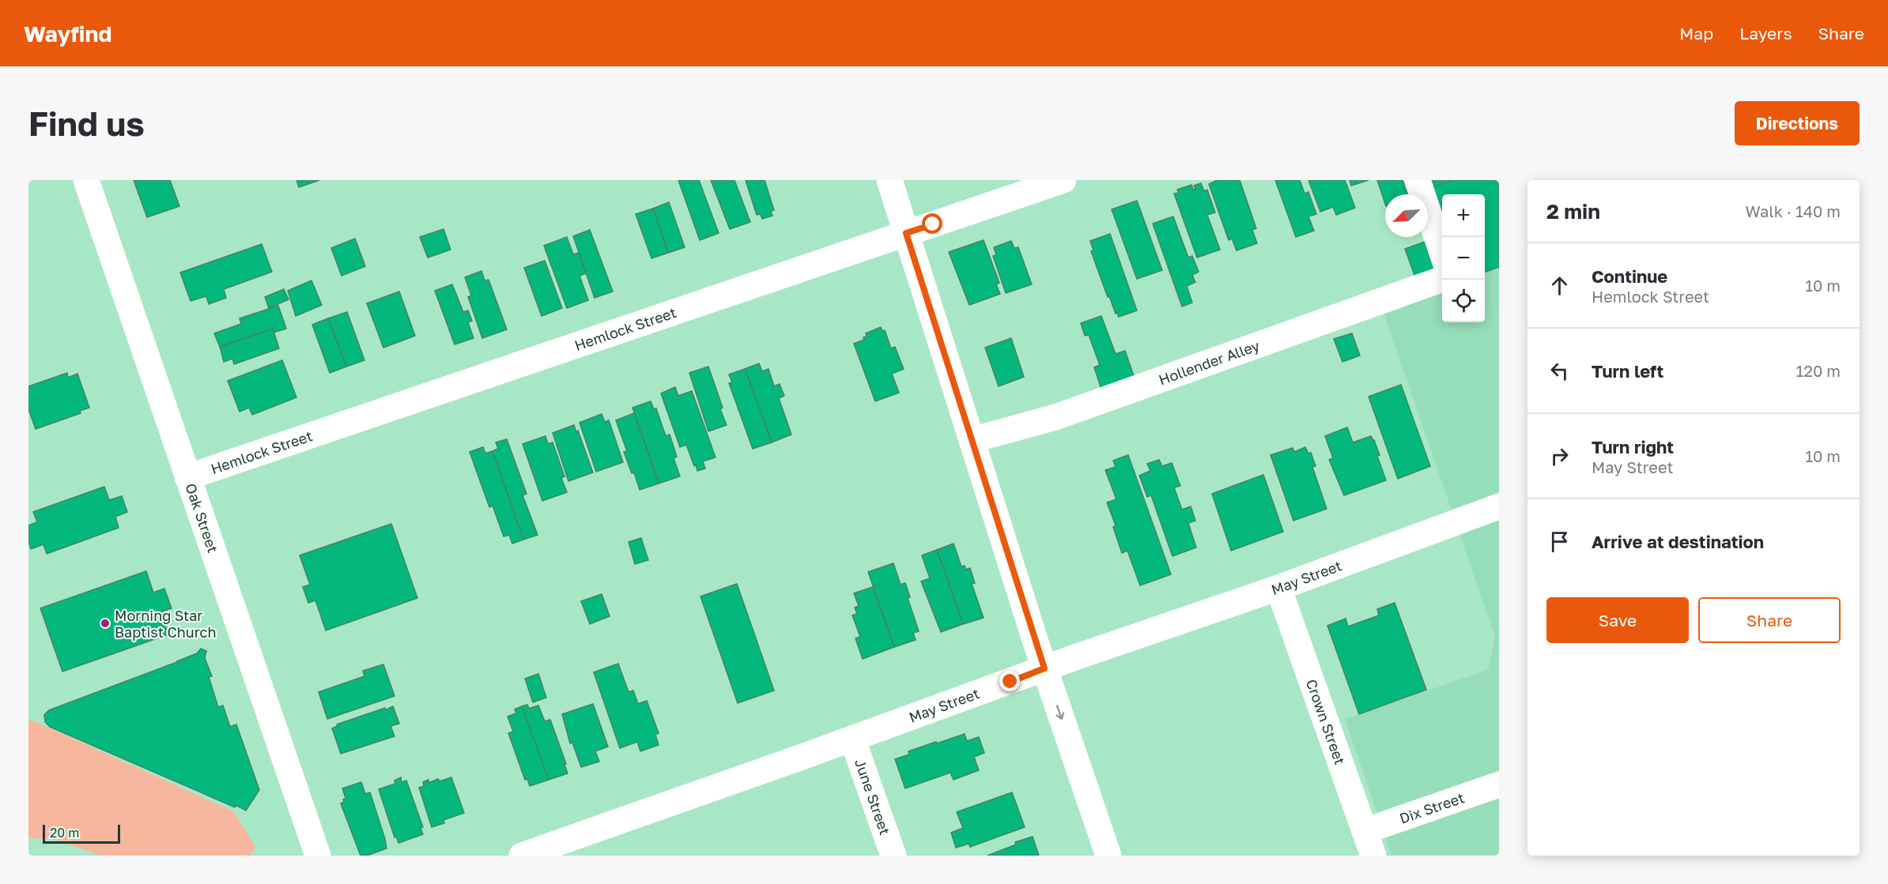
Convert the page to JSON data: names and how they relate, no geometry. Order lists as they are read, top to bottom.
{
  "streets": {
    "street": [
      "Hemlock Street",
      "Hollender Alley",
      "Oak Street",
      "May Street",
      "Crown Street",
      "June Street",
      "Dix Street"
    ]
  },
  "crossings": [
    ["Hemlock Street", "Oak Street"],
    ["May Street", "Crown Street"],
    ["May Street", "June Street"],
    ["Crown Street", "Dix Street"]
  ],
  "places": ["Morning Star Baptist Church"],
  "scale_bar": "20 m",
  "north": "bottom left",
  "page": {
    "header": "Wayfind",
    "nav": ["Map", "Layers", "Share"],
    "buttons": [
      "Directions",
      ["Save", "Share"]
    ],
    "title": "Find us",
    "heading": ["2 min", "Walk · 140 m"],
    "map_buttons": ["+", "−"],
    "list": [
      ["Continue", "Hemlock Street", "10 m"],
      ["Turn left", "120 m"],
      ["Turn right", "May Street", "10 m"],
      "Arrive at destination"
    ],
    "scale": "20 m"
  }
}
